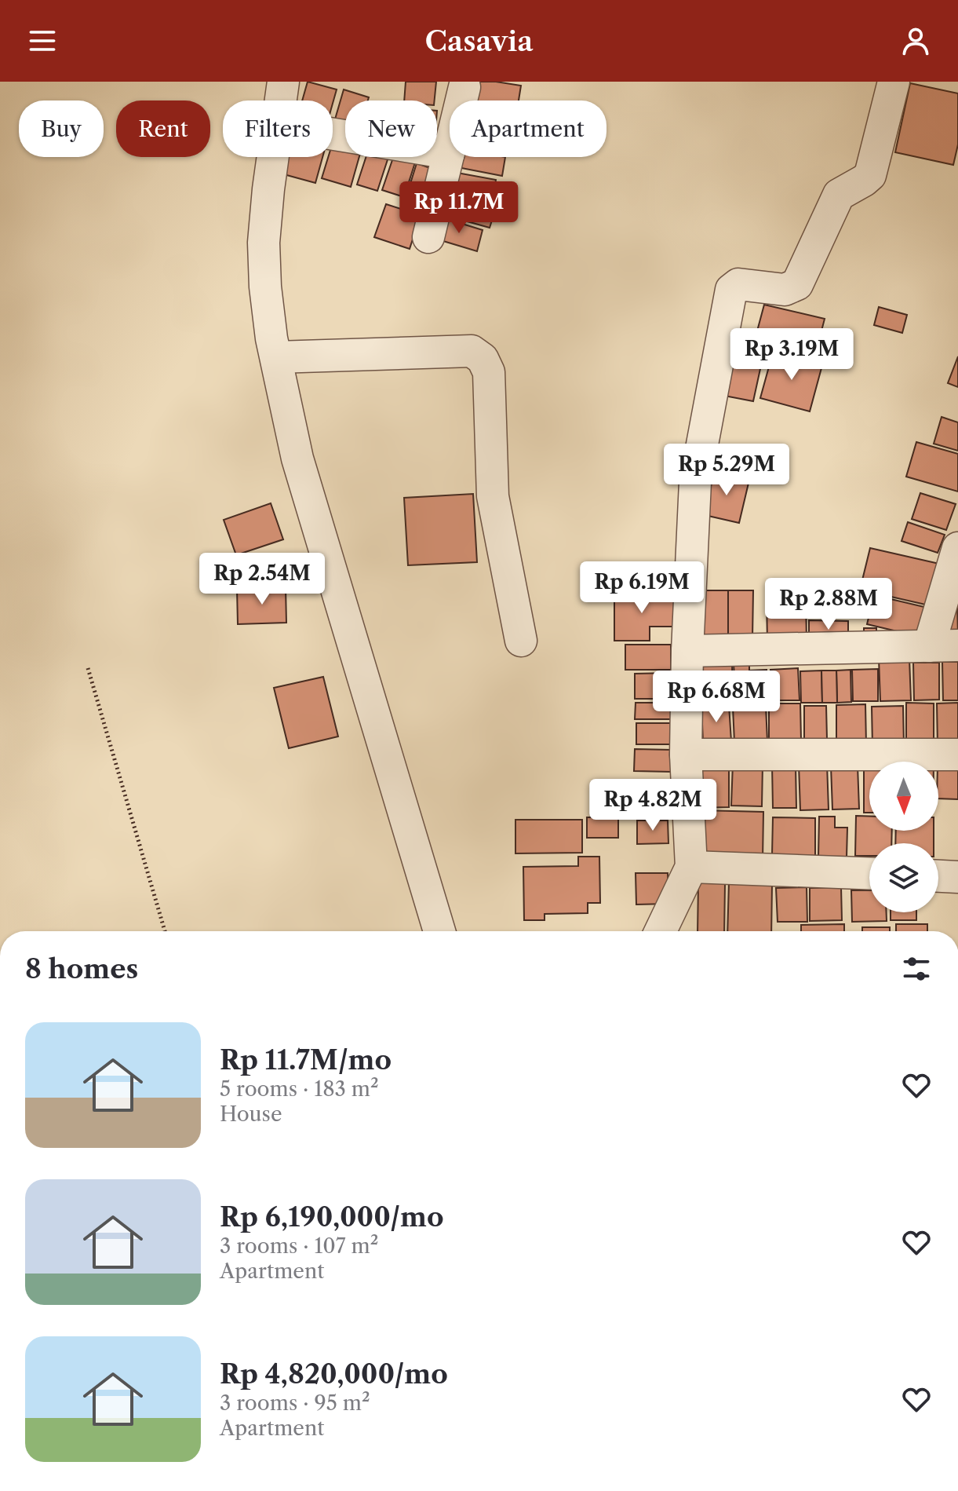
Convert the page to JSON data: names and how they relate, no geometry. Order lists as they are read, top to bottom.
{
  "north": "bottom",
  "page": {
    "header": "Casavia",
    "chip": [
      "Buy",
      "Rent",
      "Filters",
      "New",
      "Apartment"
    ],
    "price": [
      "Rp 11.7M",
      "Rp 3.19M",
      "Rp 5.29M",
      "Rp 2.54M",
      "Rp 6.19M",
      "Rp 2.88M",
      "Rp 6.68M",
      "Rp 4.82M"
    ],
    "heading": "8 homes",
    "list": [
      {
        "name": "Rp 11.7M/mo",
        "note": "5 rooms · 183 m² · House"
      },
      {
        "name": "Rp 6,190,000/mo",
        "note": "3 rooms · 107 m² · Apartment"
      },
      {
        "name": "Rp 4,820,000/mo",
        "note": "3 rooms · 95 m² · Apartment"
      }
    ]
  }
}
